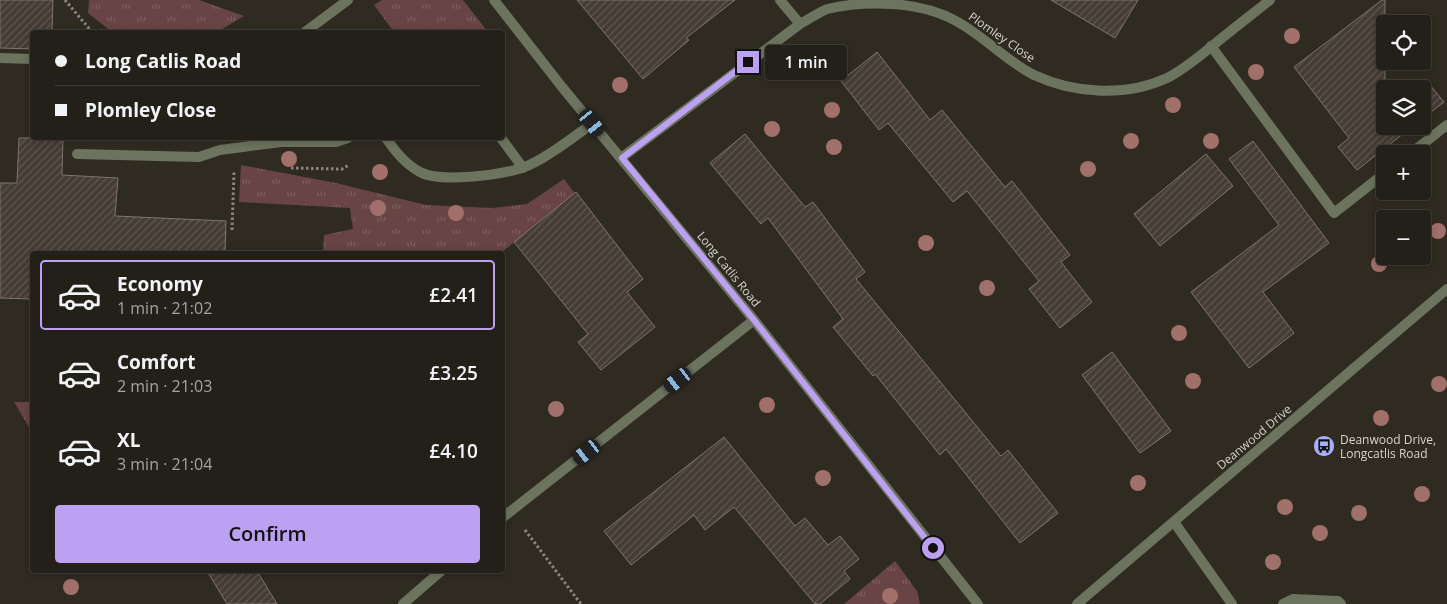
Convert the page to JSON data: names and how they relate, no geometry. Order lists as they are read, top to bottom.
{
  "streets": {
    "street": ["Plomley Close", "Long Catlis Road", "Deanwood Drive"]
  },
  "crossings": [
    ["Plomley Close", "Long Catlis Road"]
  ],
  "places": {
    "bus stop": ["Deanwood Drive, Longcatlis Road"]
  },
  "page": {
    "map_buttons": ["+", "−"],
    "banner": ["Long Catlis Road", "Plomley Close"],
    "bubble": "1 min",
    "list": [
      {
        "name": "Economy",
        "note": "1 min · 21:02",
        "value": "£2.41"
      },
      {
        "name": "Comfort",
        "note": "2 min · 21:03",
        "value": "£3.25"
      },
      {
        "name": "XL",
        "note": "3 min · 21:04",
        "value": "£4.10"
      }
    ],
    "buttons": "Confirm"
  }
}
